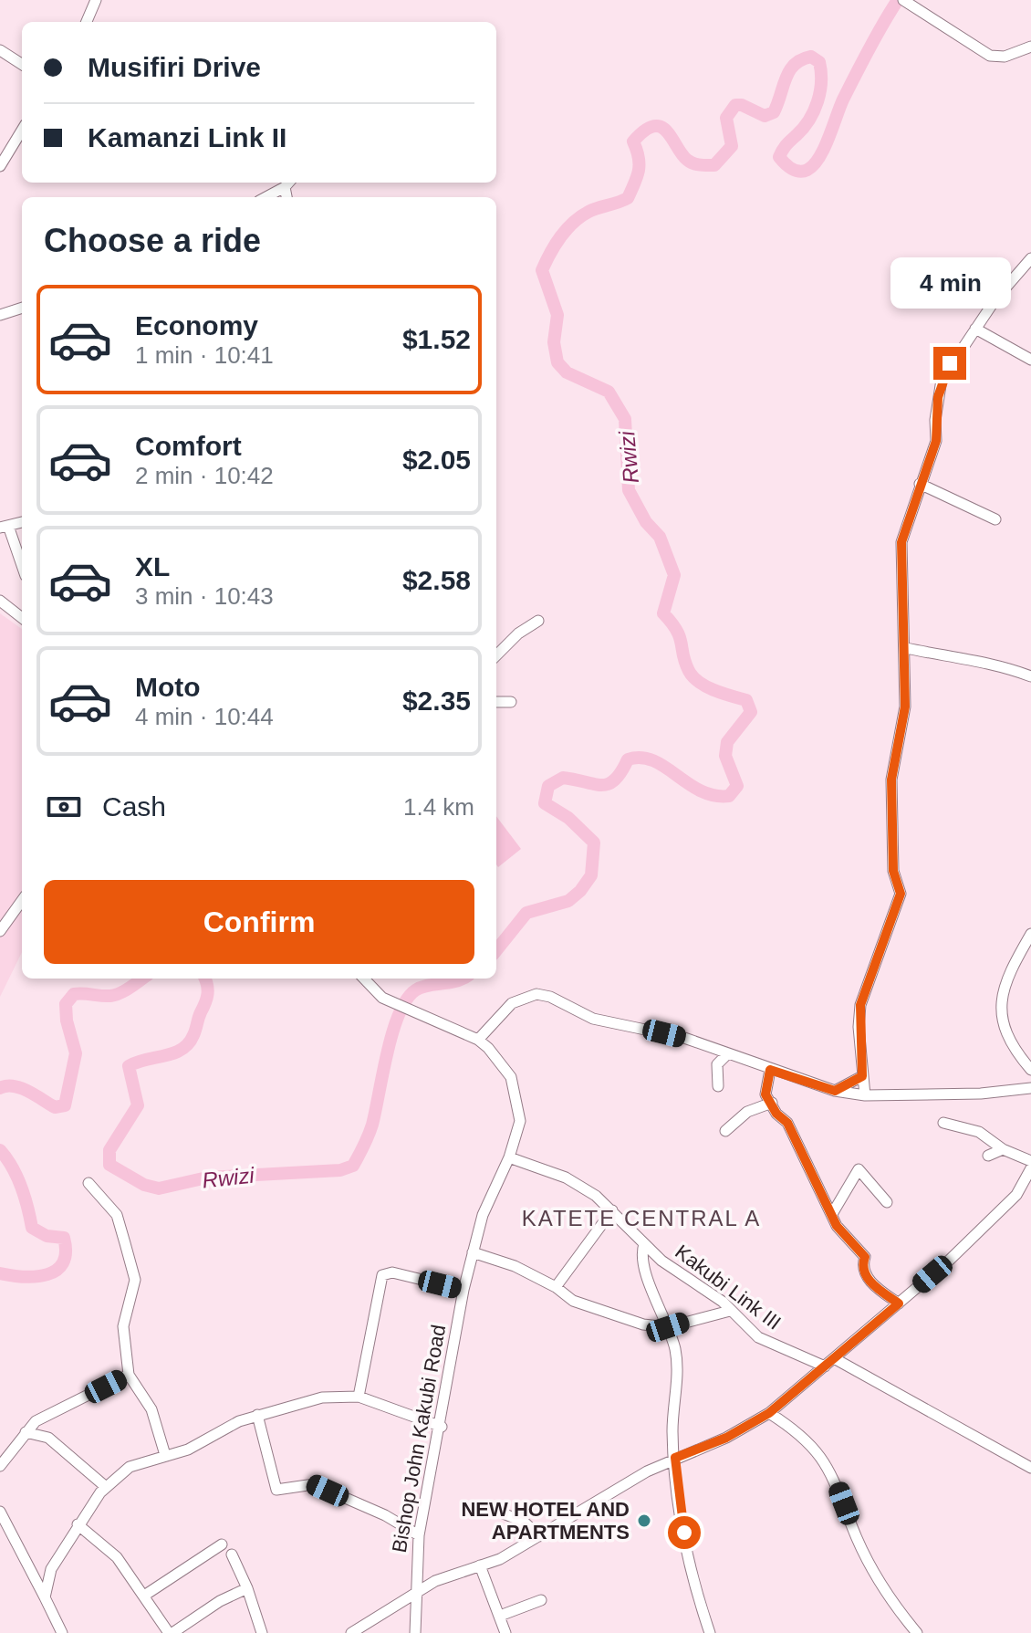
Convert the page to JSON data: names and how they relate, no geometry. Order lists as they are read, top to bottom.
{
  "streets": {
    "street": ["Kakubi Link III", "Bishop John Kakubi Road"]
  },
  "crossings": [
    ["Kakubi Link III", "Bishop John Kakubi Road"]
  ],
  "districts": ["KATETE CENTRAL A"],
  "water": ["Rwizi"],
  "places": ["NEW HOTEL AND APARTMENTS"],
  "page": {
    "banner": ["Musifiri Drive", "Kamanzi Link II"],
    "heading": "Choose a ride",
    "bubble": "4 min",
    "list": [
      {
        "name": "Economy",
        "note": "1 min · 10:41",
        "value": "$1.52"
      },
      {
        "name": "Comfort",
        "note": "2 min · 10:42",
        "value": "$2.05"
      },
      {
        "name": "XL",
        "note": "3 min · 10:43",
        "value": "$2.58"
      },
      {
        "name": "Moto",
        "note": "4 min · 10:44",
        "value": "$2.35"
      }
    ],
    "pay": ["Cash", "1.4 km"],
    "buttons": "Confirm"
  }
}
